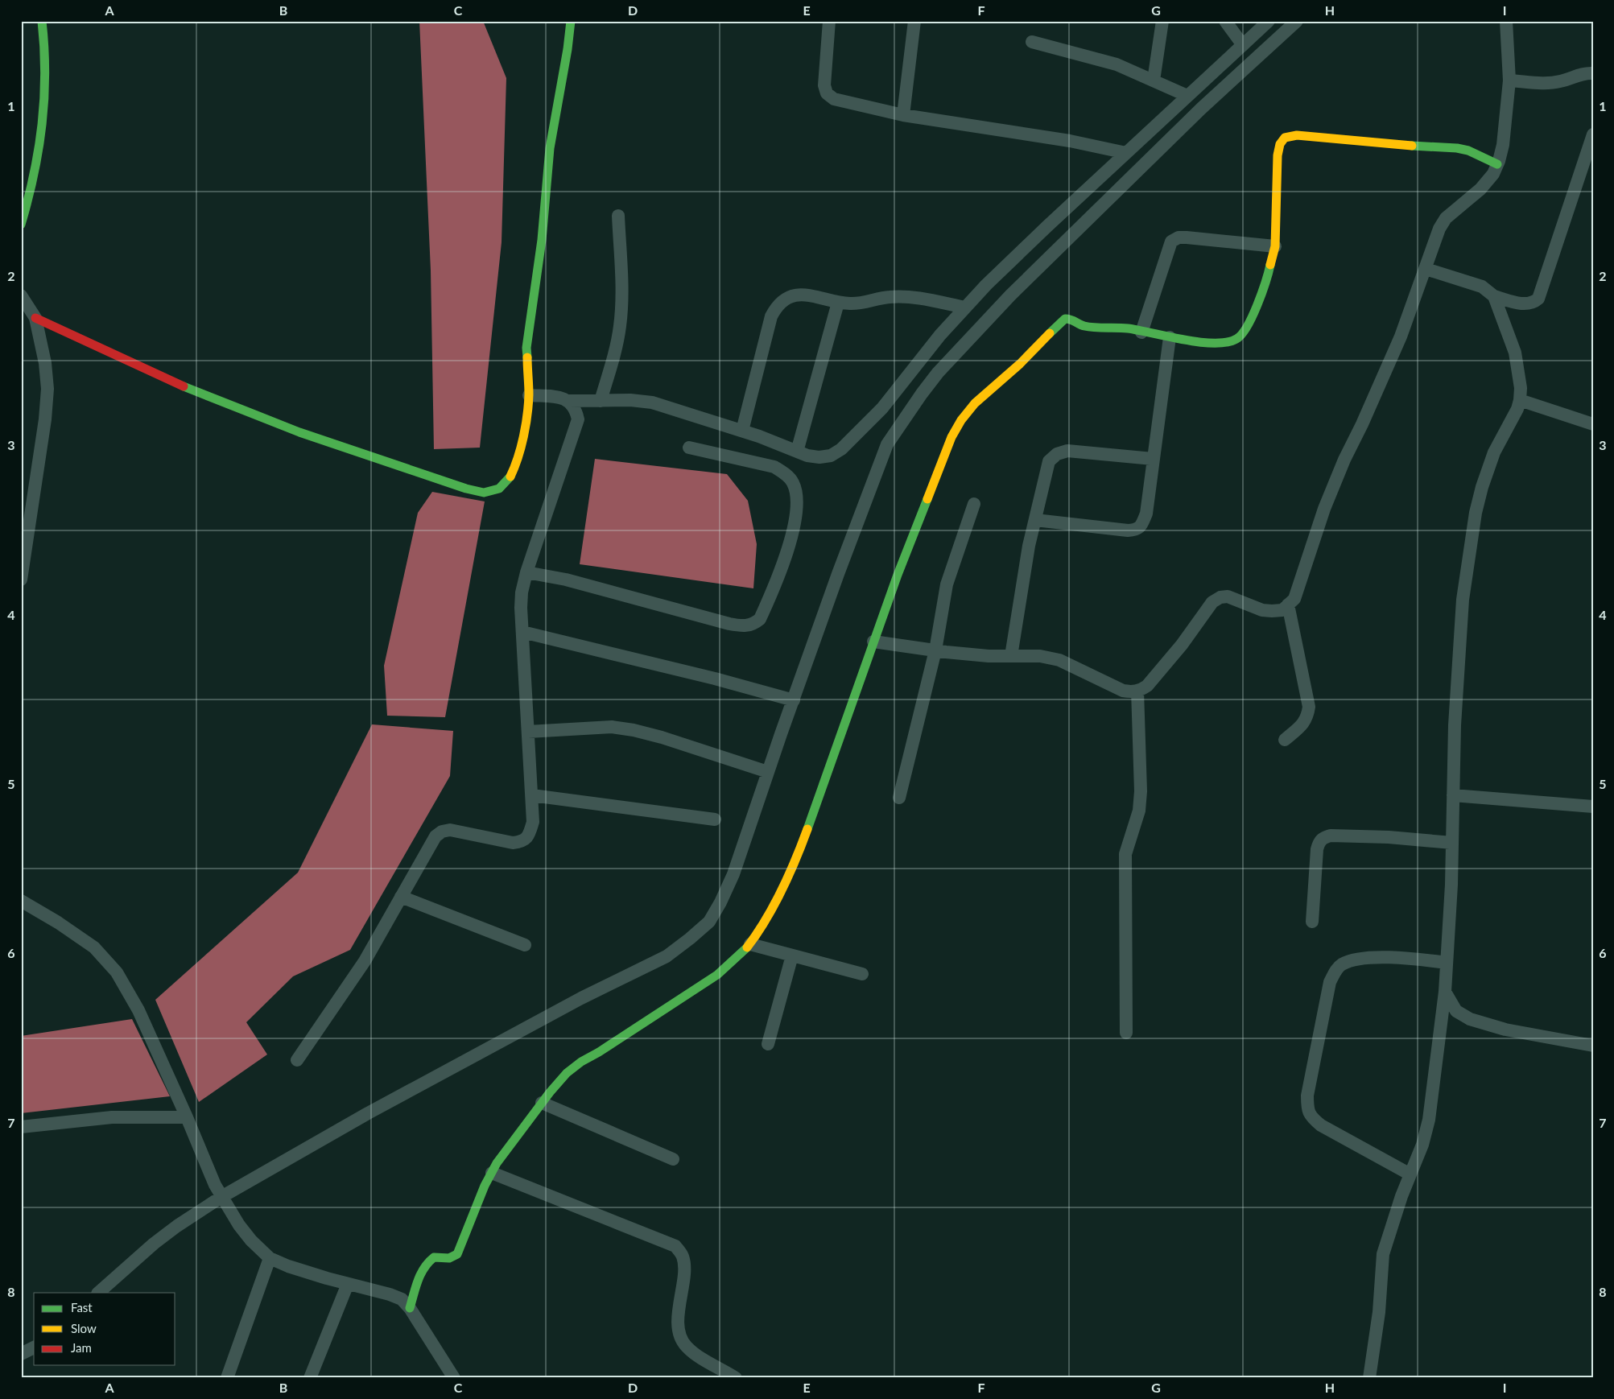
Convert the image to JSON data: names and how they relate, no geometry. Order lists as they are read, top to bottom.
{
  "legend": ["Fast", "Slow", "Jam"],
  "grid": {
    "columns": [
      "A",
      "B",
      "C",
      "D",
      "E",
      "F",
      "G",
      "H",
      "I"
    ],
    "rows": [
      "1",
      "2",
      "3",
      "4",
      "5",
      "6",
      "7",
      "8"
    ]
  }
}
